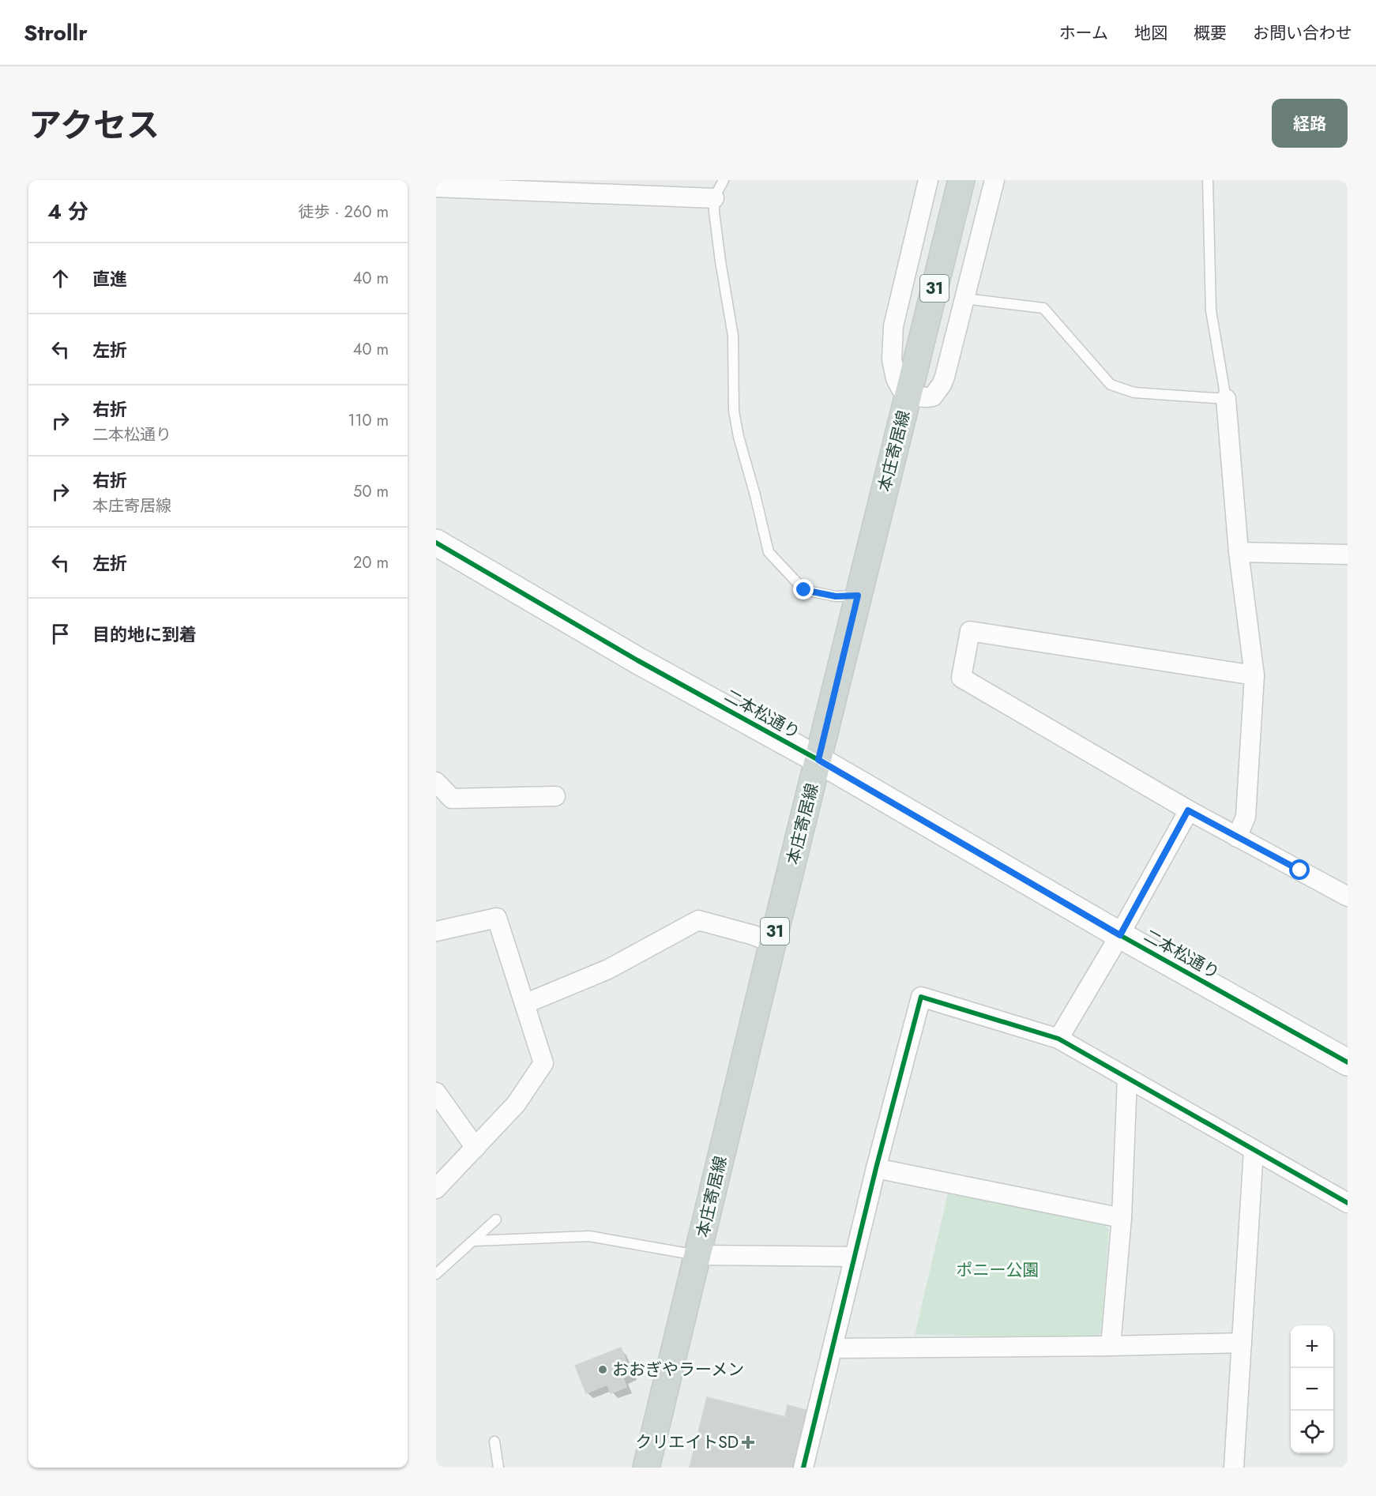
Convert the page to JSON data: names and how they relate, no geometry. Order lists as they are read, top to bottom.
{
  "streets": {
    "main road": ["31", "本庄寄居線"],
    "street": ["二本松通り"]
  },
  "crossings": [
    ["本庄寄居線", "二本松通り"]
  ],
  "parks": ["ポニー公園"],
  "places": {
    "other": ["おおぎやラーメン"],
    "health": ["クリエイトSD"]
  },
  "page": {
    "header": "Strollr",
    "nav": [
      "ホーム",
      "地図",
      "概要",
      "お問い合わせ"
    ],
    "title": "アクセス",
    "buttons": "経路",
    "heading": ["4 分", "徒歩 · 260 m"],
    "list": [
      ["直進", "40 m"],
      ["左折", "40 m"],
      ["右折", "二本松通り", "110 m"],
      ["右折", "本庄寄居線", "50 m"],
      ["左折", "20 m"],
      "目的地に到着"
    ],
    "map_buttons": ["+", "−"]
  }
}
